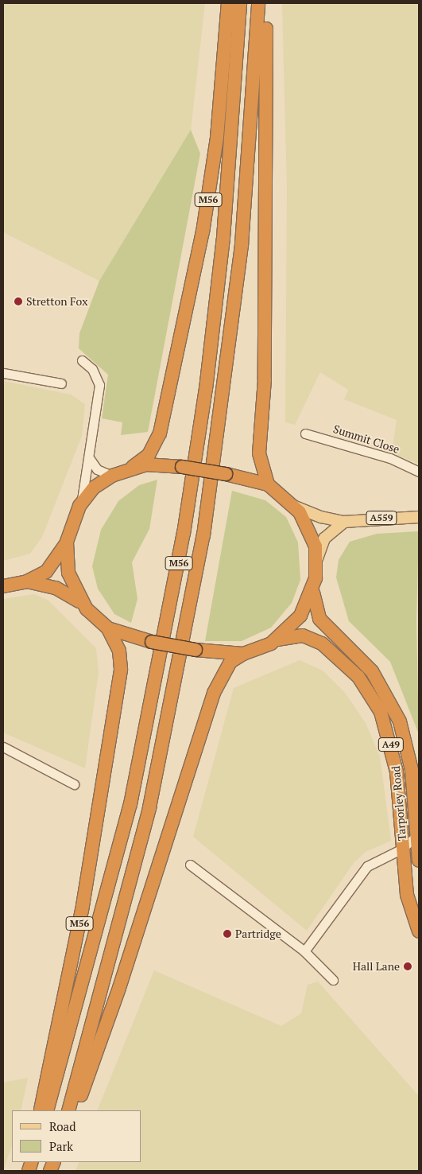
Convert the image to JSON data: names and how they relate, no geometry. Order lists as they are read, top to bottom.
{
  "streets": {
    "highway": ["M56", "A49", "Tarporley Road"],
    "main road": ["A559"],
    "street": ["Summit Close"]
  },
  "places": ["Stretton Fox", "Partridge", "Hall Lane"],
  "legend": ["Road", "Park"]
}
